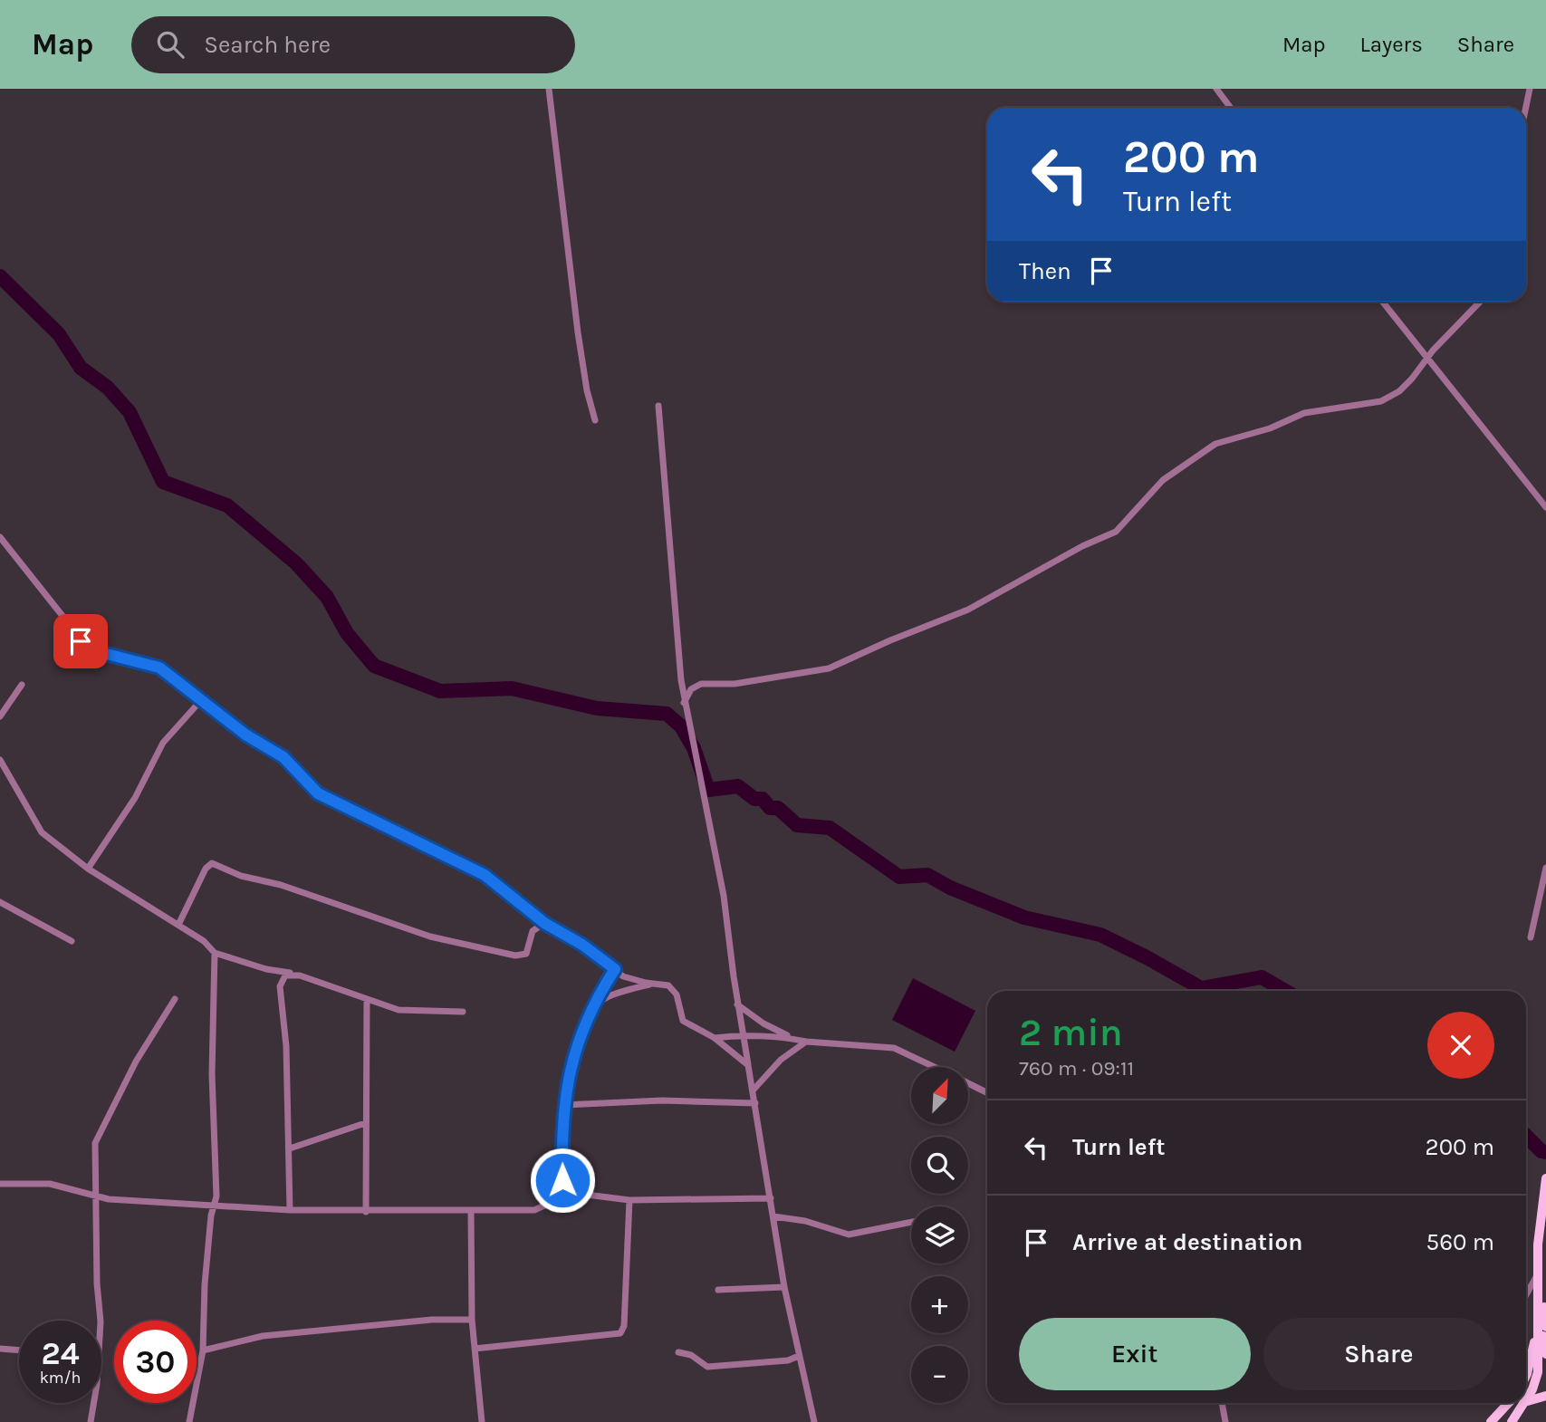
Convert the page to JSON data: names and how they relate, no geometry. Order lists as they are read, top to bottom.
{
  "north": "top right",
  "page": {
    "header": "Map",
    "search": "Search here",
    "nav": ["Map", "Layers", "Share"],
    "turn": ["200 m", "Turn left"],
    "then": "Then",
    "heading": ["2 min", "760 m · 09:11"],
    "map_buttons": ["+", "−"],
    "list": [
      {
        "name": "Turn left",
        "value": "200 m"
      },
      {
        "name": "Arrive at destination",
        "value": "560 m"
      }
    ],
    "buttons": ["Exit", "Share"],
    "speed": "24 km/h",
    "limit": "30"
  }
}
